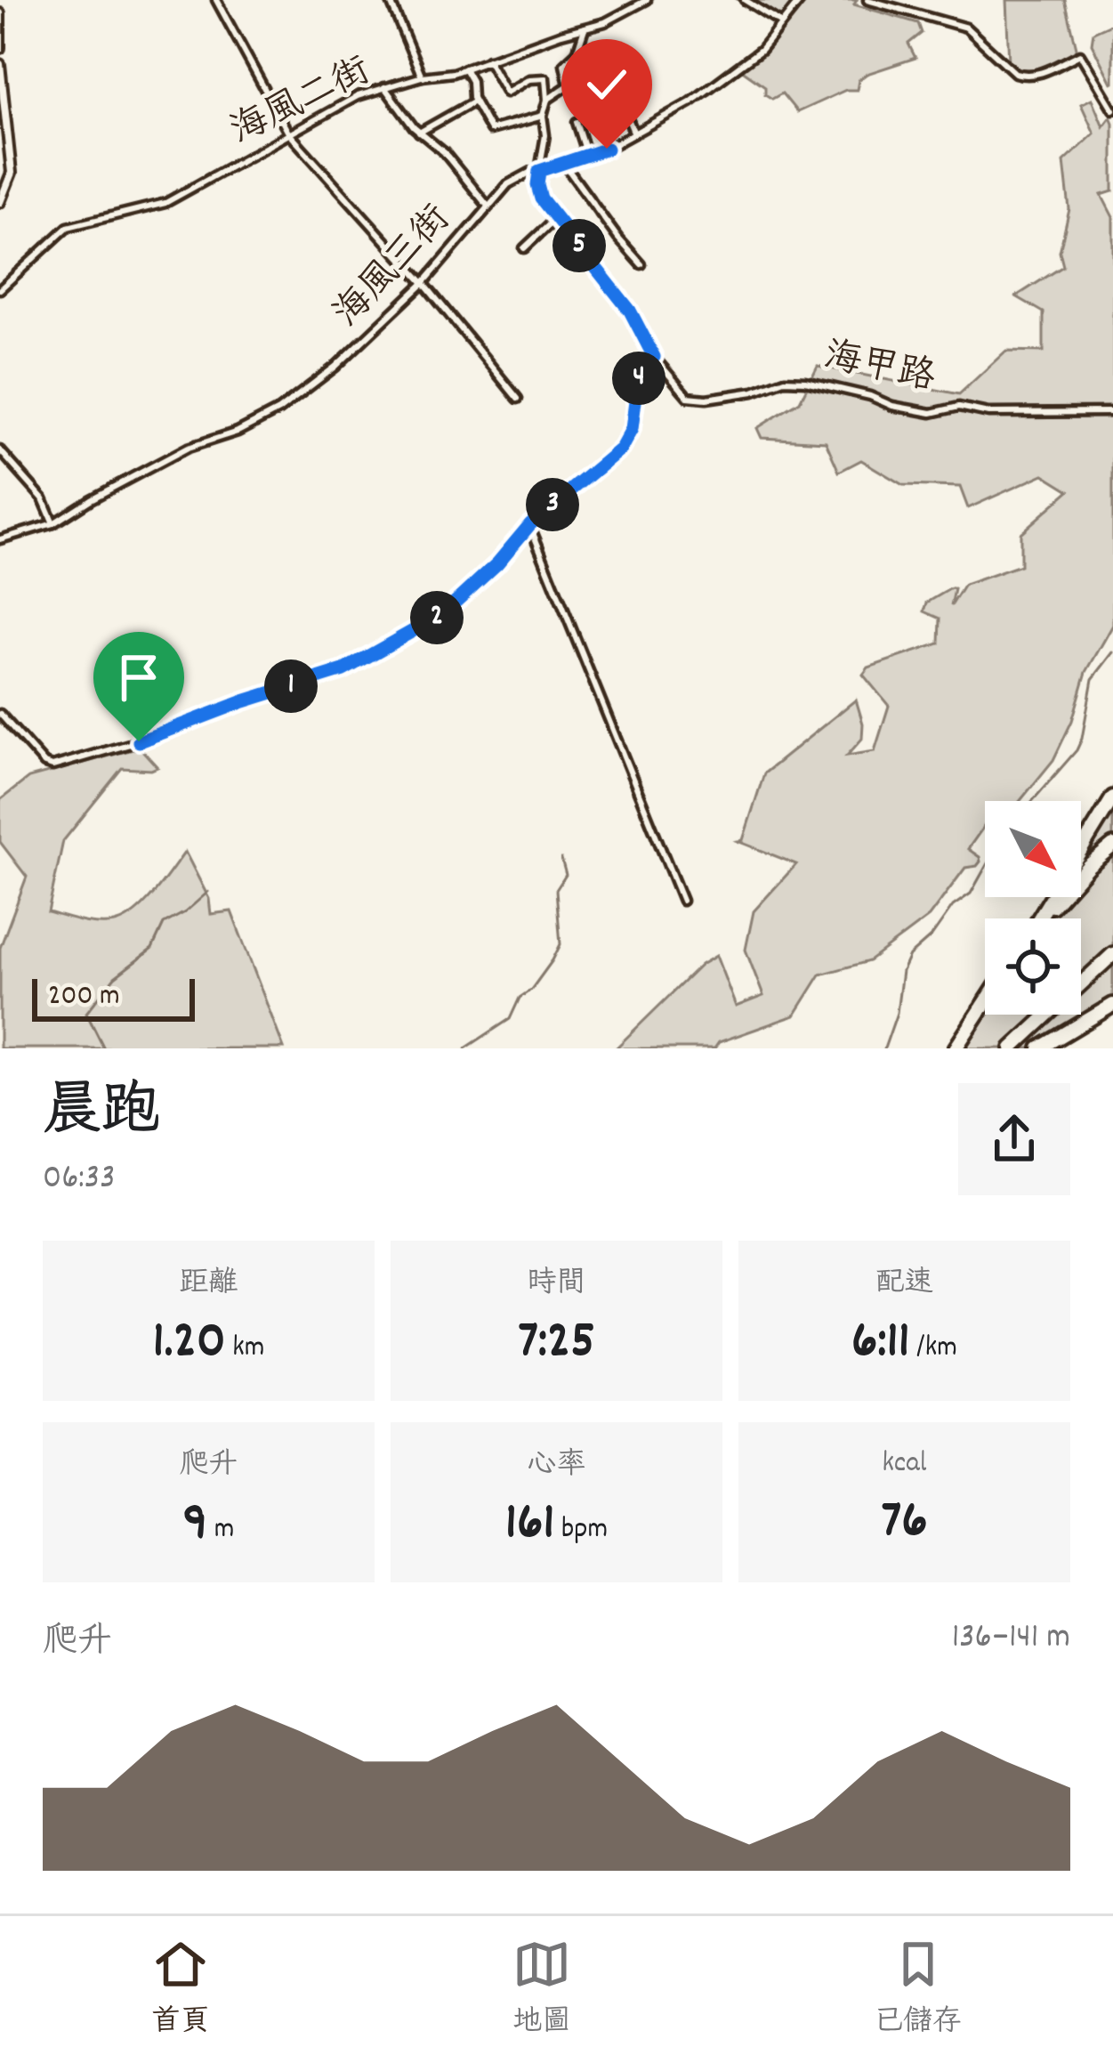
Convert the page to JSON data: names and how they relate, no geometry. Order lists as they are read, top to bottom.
{
  "streets": {
    "street": ["海風二街", "海風三街", "海甲路"]
  },
  "scale_bar": "200 m",
  "north": "bottom right",
  "page": {
    "pins": [
      "5",
      "4",
      "3",
      "2",
      "1"
    ],
    "scale": "200 m",
    "heading": ["晨跑", "06:33"],
    "stats": [
      ["距離", "1.20 km"],
      ["時間", "7:25"],
      ["配速", "6:11 /km"],
      ["爬升", "9 m"],
      ["心率", "161 bpm"],
      ["kcal", "76"]
    ],
    "chart": ["爬升", "136–141 m"],
    "tabs": ["首頁", "地圖", "已儲存"]
  }
}
